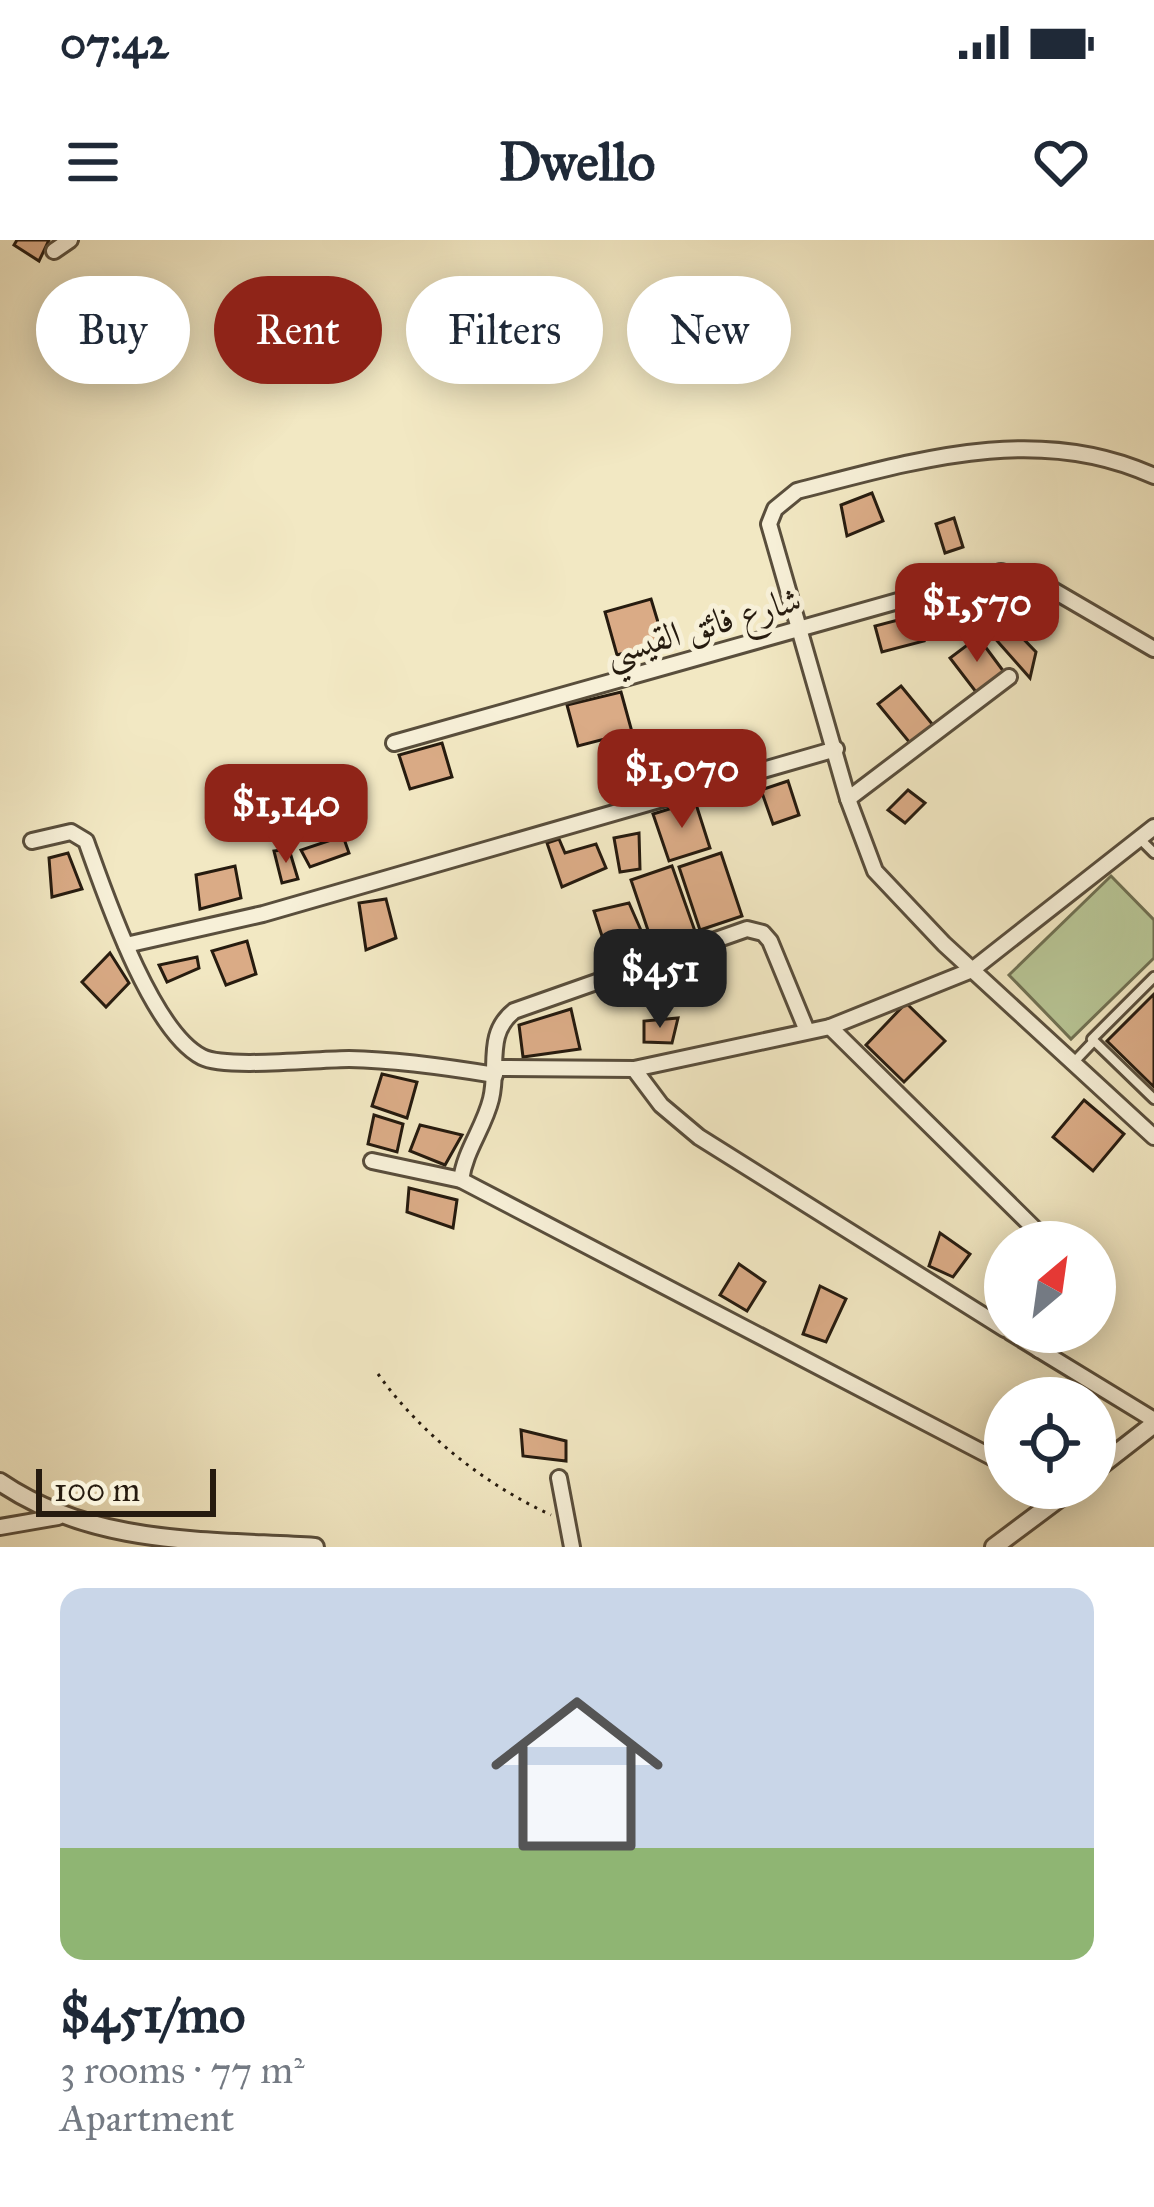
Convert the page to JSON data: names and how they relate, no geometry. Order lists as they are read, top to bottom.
{
  "streets": {
    "street": ["شارع فائق القيسي"]
  },
  "scale_bar": "100 m",
  "north": "top right",
  "page": {
    "status": "07:42",
    "header": "Dwello",
    "chip": [
      "Buy",
      "Rent",
      "Filters",
      "New"
    ],
    "price": [
      "$1,570",
      "$1,070",
      "$1,140",
      "$451"
    ],
    "scale": "100 m",
    "list": [
      {
        "name": "$451/mo",
        "note": "3 rooms · 77 m² · Apartment"
      }
    ]
  }
}
